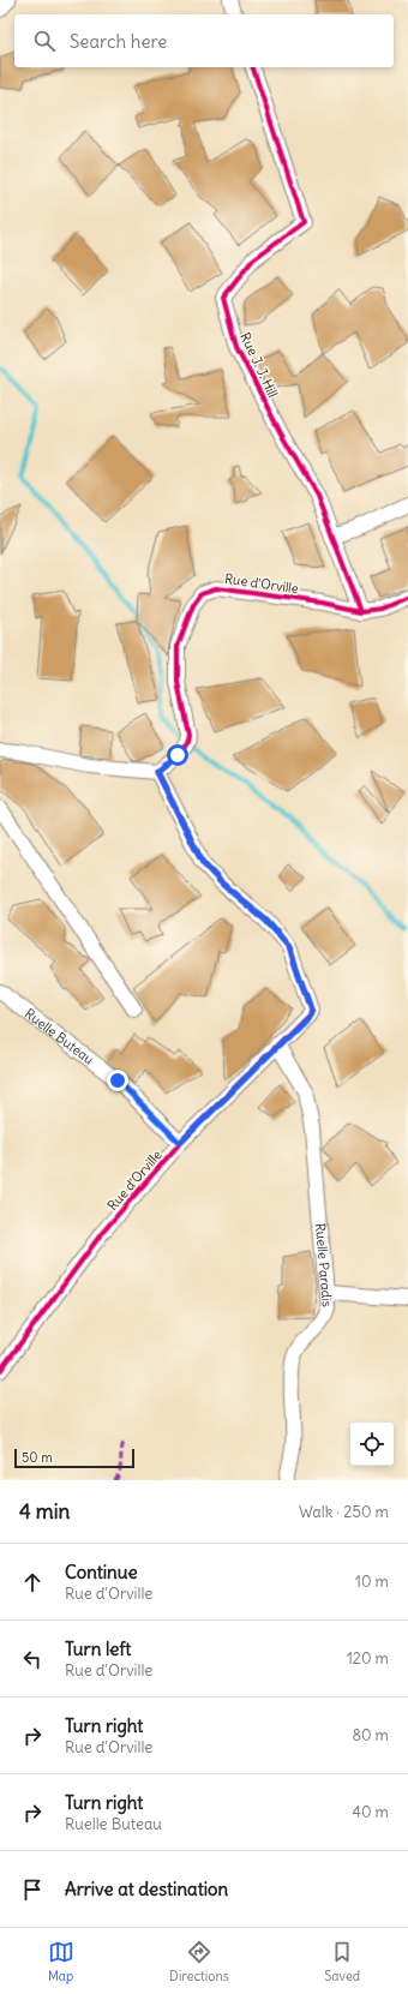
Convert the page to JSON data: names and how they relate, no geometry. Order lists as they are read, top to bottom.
{
  "streets": {
    "street": [
      "Rue J. J. Hill",
      "Rue d'Orville",
      "Ruelle Buteau",
      "Ruelle Paradis"
    ]
  },
  "crossings": [
    ["Rue J. J. Hill", "Rue d'Orville"],
    ["Rue d'Orville", "Ruelle Buteau"],
    ["Rue d'Orville", "Ruelle Paradis"]
  ],
  "scale_bar": "50 m",
  "page": {
    "search": "Search here",
    "scale": "50 m",
    "heading": ["4 min", "Walk · 250 m"],
    "list": [
      ["Continue", "Rue d'Orville", "10 m"],
      ["Turn left", "Rue d'Orville", "120 m"],
      ["Turn right", "Rue d'Orville", "80 m"],
      ["Turn right", "Ruelle Buteau", "40 m"],
      "Arrive at destination"
    ],
    "nav": ["Map", "Directions", "Saved"]
  }
}
